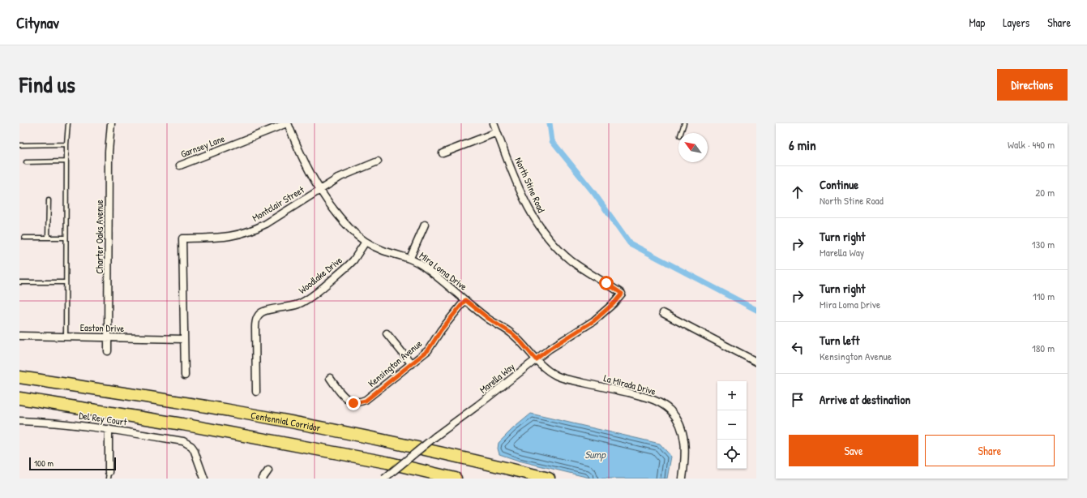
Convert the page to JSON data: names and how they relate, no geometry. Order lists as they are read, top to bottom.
{
  "streets": {
    "highway": ["Centennial Corridor"],
    "street": [
      "Garnsey Lane",
      "North Stine Road",
      "Montclair Street",
      "Charter Oaks Avenue",
      "Mira Loma Drive",
      "Woodlake Drive",
      "Easton Drive",
      "Kensington Avenue",
      "Marella Way",
      "La Mirada Drive",
      "Del Rey Court"
    ]
  },
  "crossings": [
    ["Garnsey Lane", "Mira Loma Drive"],
    ["North Stine Road", "Marella Way"],
    ["Montclair Street", "Mira Loma Drive"],
    ["Montclair Street", "Easton Drive"],
    ["Charter Oaks Avenue", "Easton Drive"],
    ["Mira Loma Drive", "Woodlake Drive"],
    ["Mira Loma Drive", "Kensington Avenue"],
    ["Mira Loma Drive", "Marella Way"],
    ["Mira Loma Drive", "La Mirada Drive"],
    ["Marella Way", "La Mirada Drive"]
  ],
  "water": ["Sump"],
  "scale_bar": "100 m",
  "north": "top left",
  "page": {
    "header": "Citynav",
    "nav": ["Map", "Layers", "Share"],
    "title": "Find us",
    "buttons": [
      "Directions",
      ["Save", "Share"]
    ],
    "heading": ["6 min", "Walk · 440 m"],
    "list": [
      ["Continue", "North Stine Road", "20 m"],
      ["Turn right", "Marella Way", "130 m"],
      ["Turn right", "Mira Loma Drive", "110 m"],
      ["Turn left", "Kensington Avenue", "180 m"],
      "Arrive at destination"
    ],
    "map_buttons": ["+", "−"],
    "scale": "100 m"
  }
}
